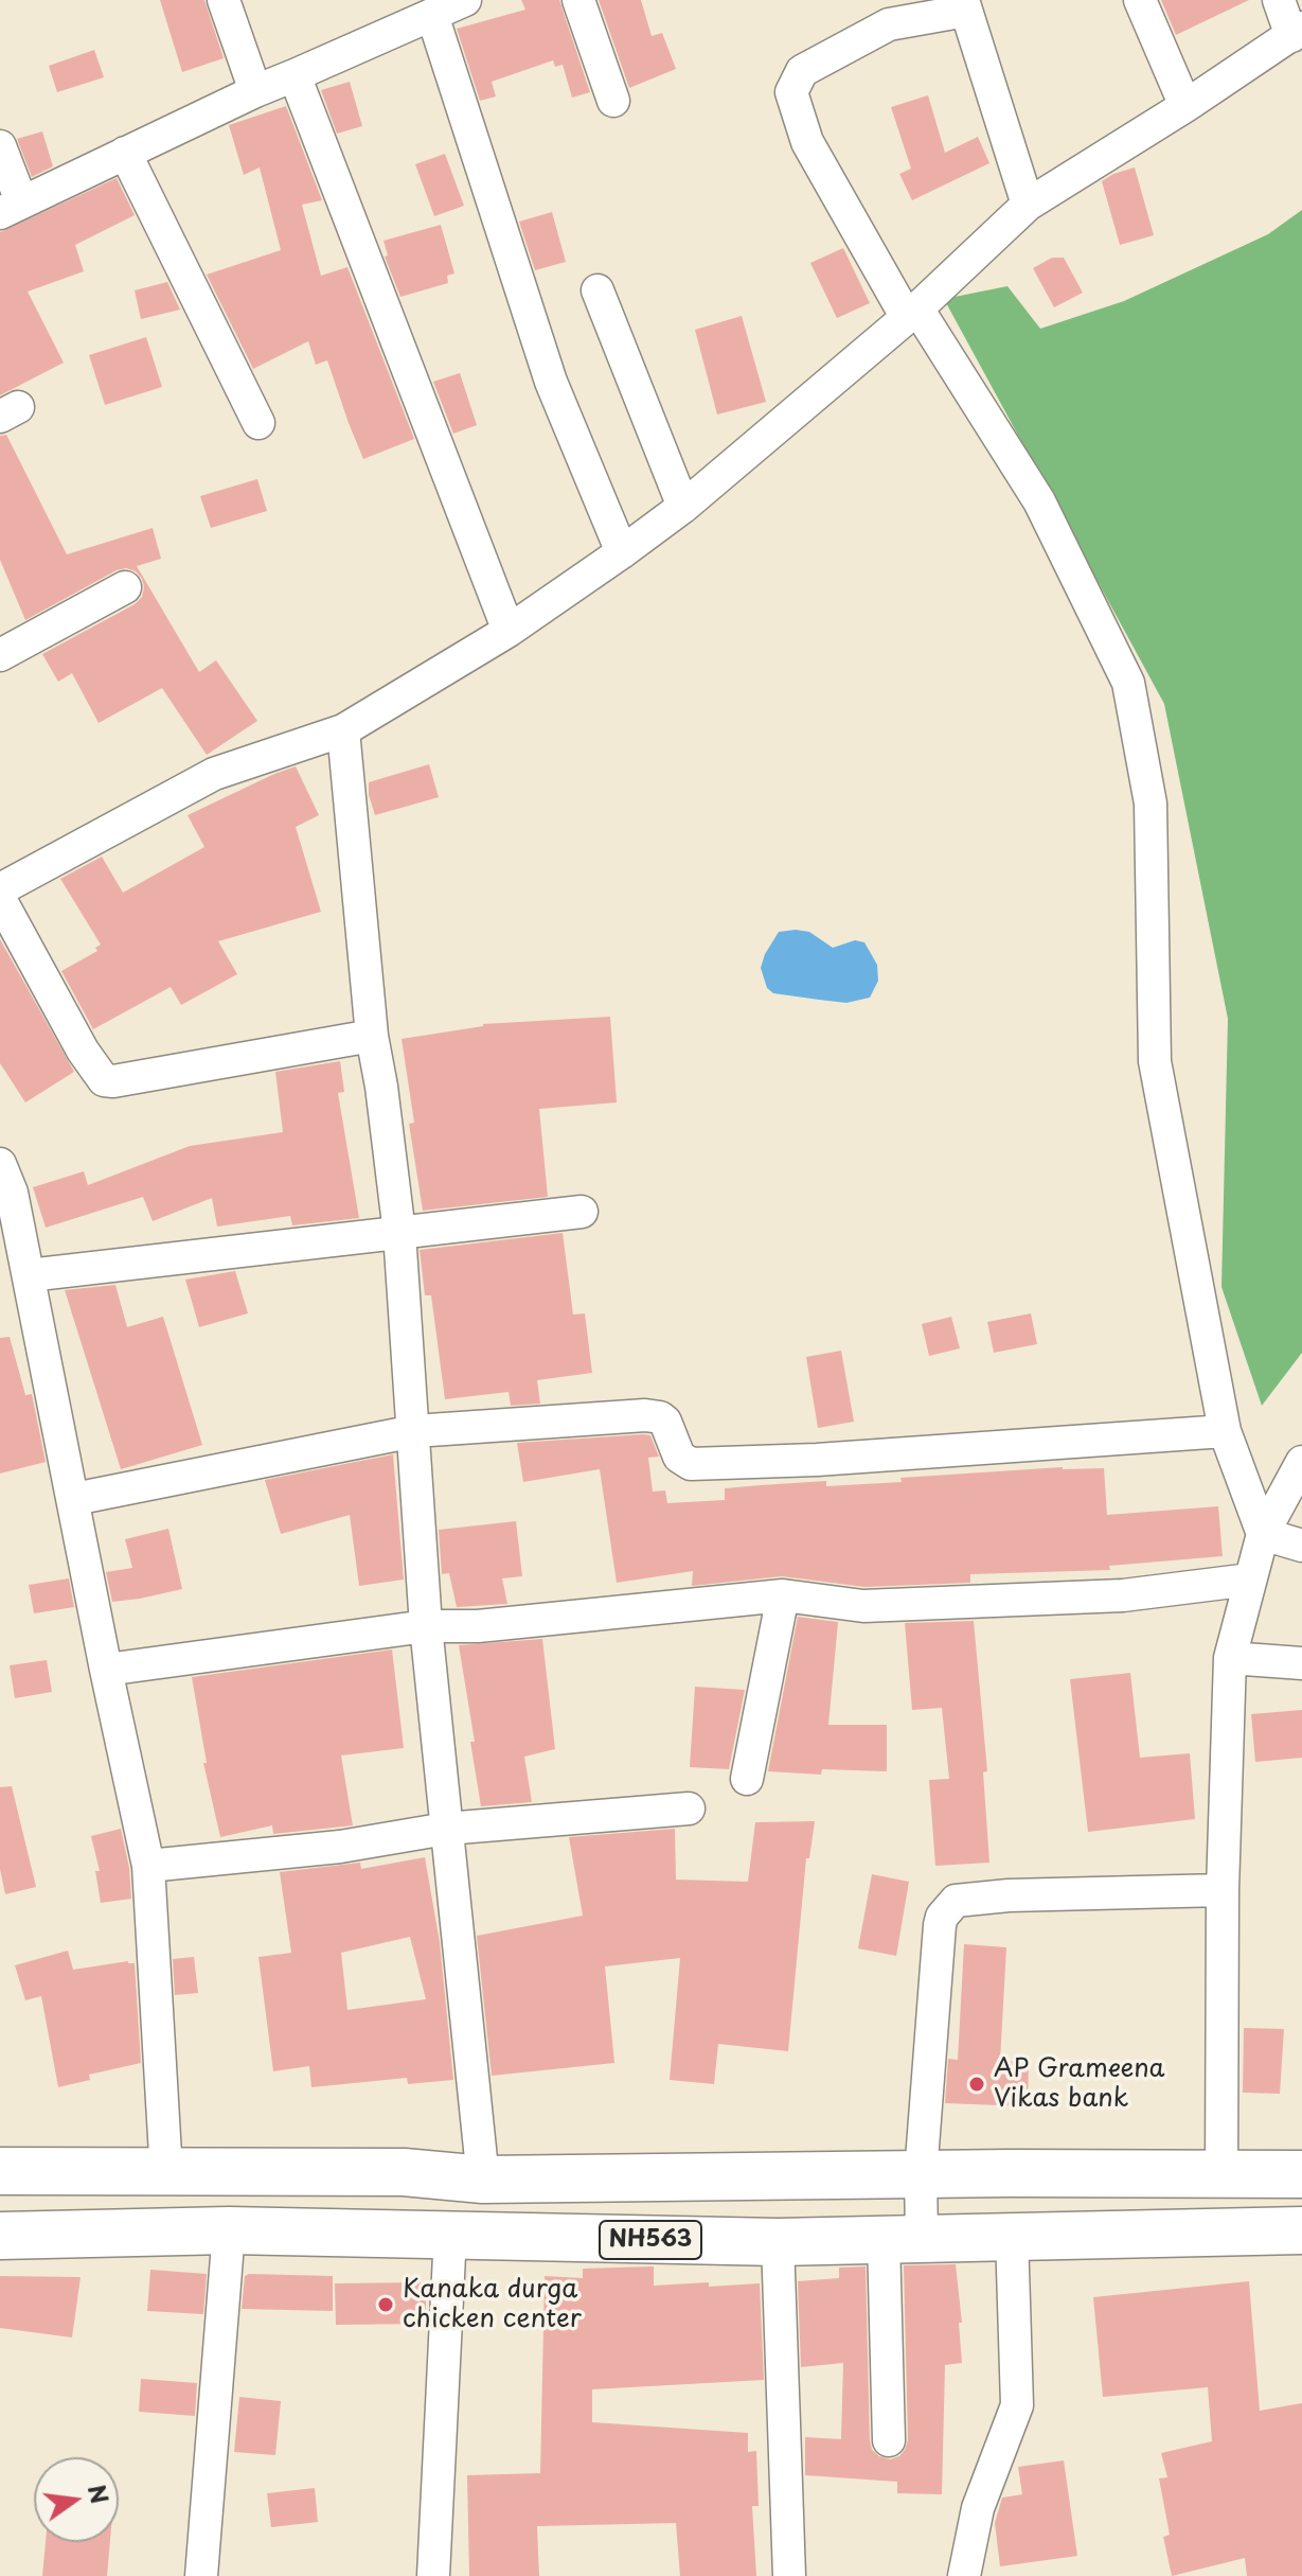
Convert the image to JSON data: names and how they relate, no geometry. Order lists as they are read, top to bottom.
{
  "streets": {
    "highway": ["NH563"]
  },
  "places": ["AP Grameena Vikas bank", "Kanaka durga chicken center"],
  "north": "right"
}
